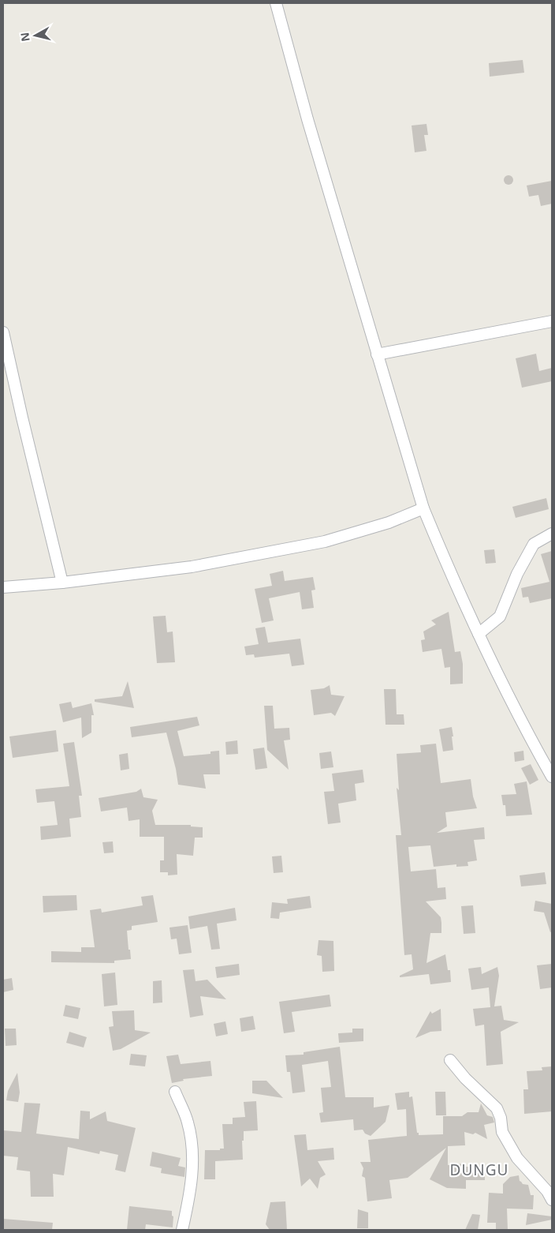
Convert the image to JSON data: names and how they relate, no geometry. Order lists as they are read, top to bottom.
{
  "districts": ["DUNGU"],
  "north": "left"
}
